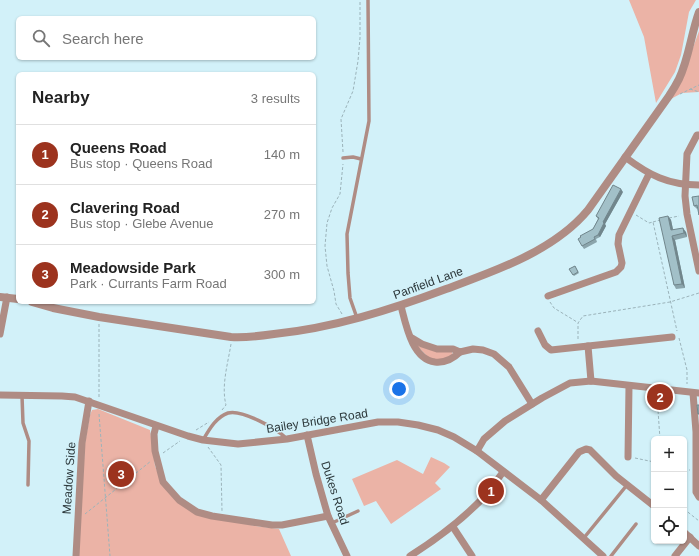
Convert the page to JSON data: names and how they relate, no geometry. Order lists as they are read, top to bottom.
{
  "streets": {
    "street": [
      "Panfield Lane",
      "Bailey Bridge Road",
      "Meadow Side",
      "Dukes Road"
    ]
  },
  "crossings": [
    ["Bailey Bridge Road", "Meadow Side"],
    ["Bailey Bridge Road", "Dukes Road"]
  ],
  "page": {
    "search": "Search here",
    "heading": ["Nearby", "3 results"],
    "list": [
      {
        "mark": "1",
        "name": "Queens Road",
        "note": "Bus stop · Queens Road",
        "value": "140 m"
      },
      {
        "mark": "2",
        "name": "Clavering Road",
        "note": "Bus stop · Glebe Avenue",
        "value": "270 m"
      },
      {
        "mark": "3",
        "name": "Meadowside Park",
        "note": "Park · Currants Farm Road",
        "value": "300 m"
      }
    ],
    "pins": ["2", "3", "1"],
    "map_buttons": ["+", "−"]
  }
}
